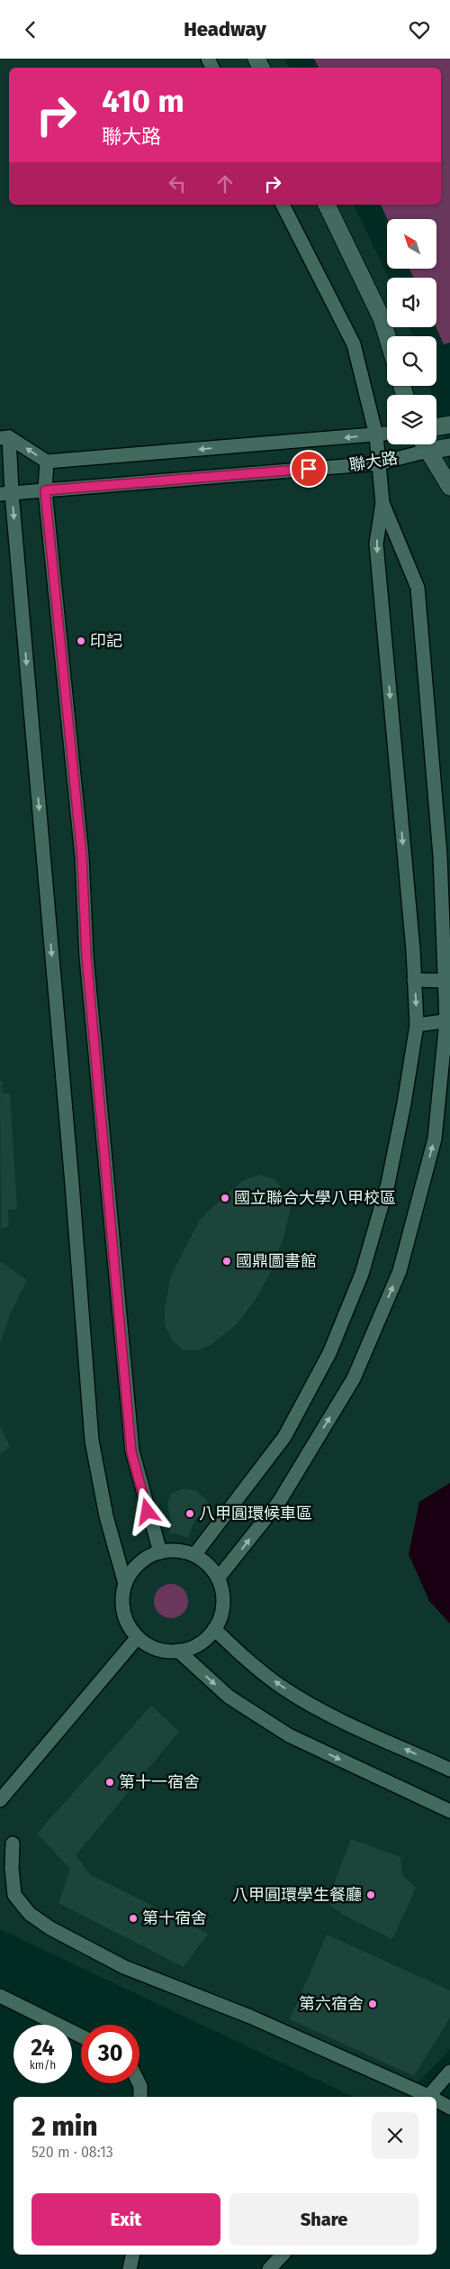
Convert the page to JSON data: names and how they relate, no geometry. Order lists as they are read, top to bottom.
{
  "streets": {
    "street": ["聯大路"]
  },
  "places": [
    "印記",
    "國立聯合大學八甲校區",
    "國鼎圖書館",
    "八甲圓環候車區",
    "第十一宿舍",
    "八甲圓環學生餐廳",
    "第十宿舍",
    "第六宿舍"
  ],
  "north": "top left",
  "page": {
    "header": "Headway",
    "turn": ["410 m", "聯大路"],
    "speed": "24 km/h",
    "limit": "30",
    "heading": ["2 min", "520 m · 08:13"],
    "buttons": ["Exit", "Share"]
  }
}
